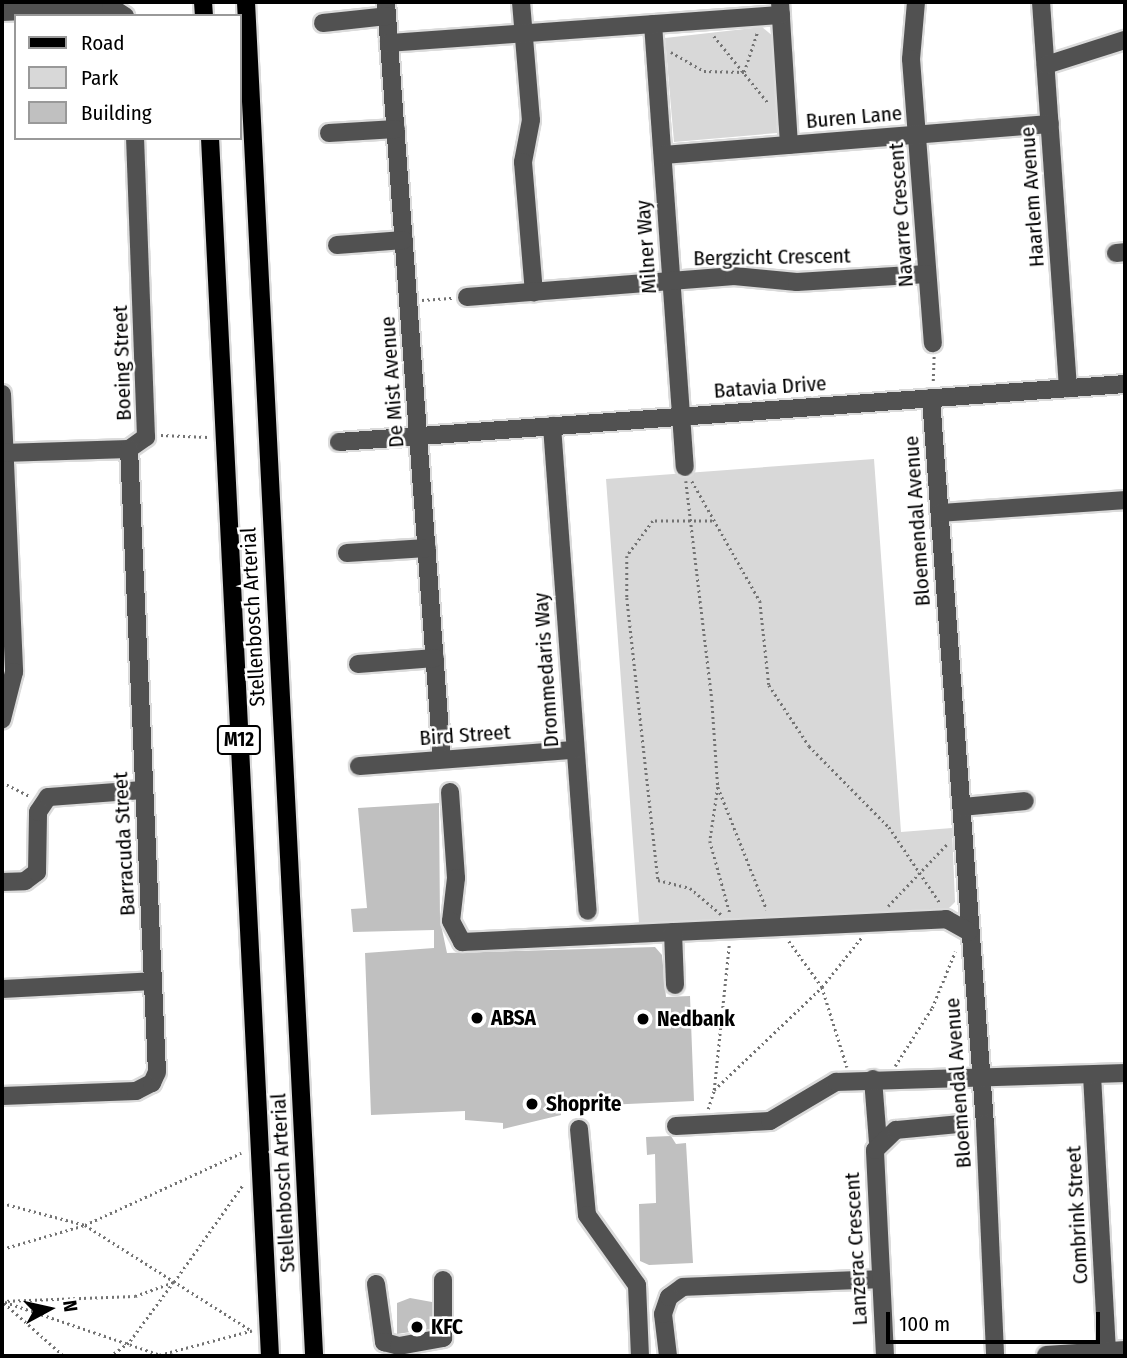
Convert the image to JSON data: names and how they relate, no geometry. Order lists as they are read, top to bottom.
{
  "streets": {
    "main road": ["Stellenbosch Arterial", "M12"],
    "street": [
      "Buren Lane",
      "Haarlem Avenue",
      "Navarre Crescent",
      "Milner Way",
      "Bergzicht Crescent",
      "Boeing Street",
      "De Mist Avenue",
      "Batavia Drive",
      "Bloemendal Avenue",
      "Drommedaris Way",
      "Bird Street",
      "Barracuda Street",
      "Combrink Street",
      "Lanzerac Crescent"
    ]
  },
  "crossings": [
    ["Buren Lane", "Haarlem Avenue"],
    ["Buren Lane", "Navarre Crescent"],
    ["Buren Lane", "Milner Way"],
    ["Haarlem Avenue", "Batavia Drive"],
    ["Navarre Crescent", "Bergzicht Crescent"],
    ["Milner Way", "Bergzicht Crescent"],
    ["Milner Way", "Batavia Drive"],
    ["Boeing Street", "Barracuda Street"],
    ["De Mist Avenue", "Batavia Drive"],
    ["De Mist Avenue", "Bird Street"],
    ["Batavia Drive", "Bloemendal Avenue"],
    ["Batavia Drive", "Drommedaris Way"],
    ["Drommedaris Way", "Bird Street"]
  ],
  "places": [
    "ABSA",
    "Nedbank",
    "Shoprite",
    "KFC"
  ],
  "legend": ["Road", "Park", "Building"],
  "scale_bar": "100 m",
  "north": "right"
}
